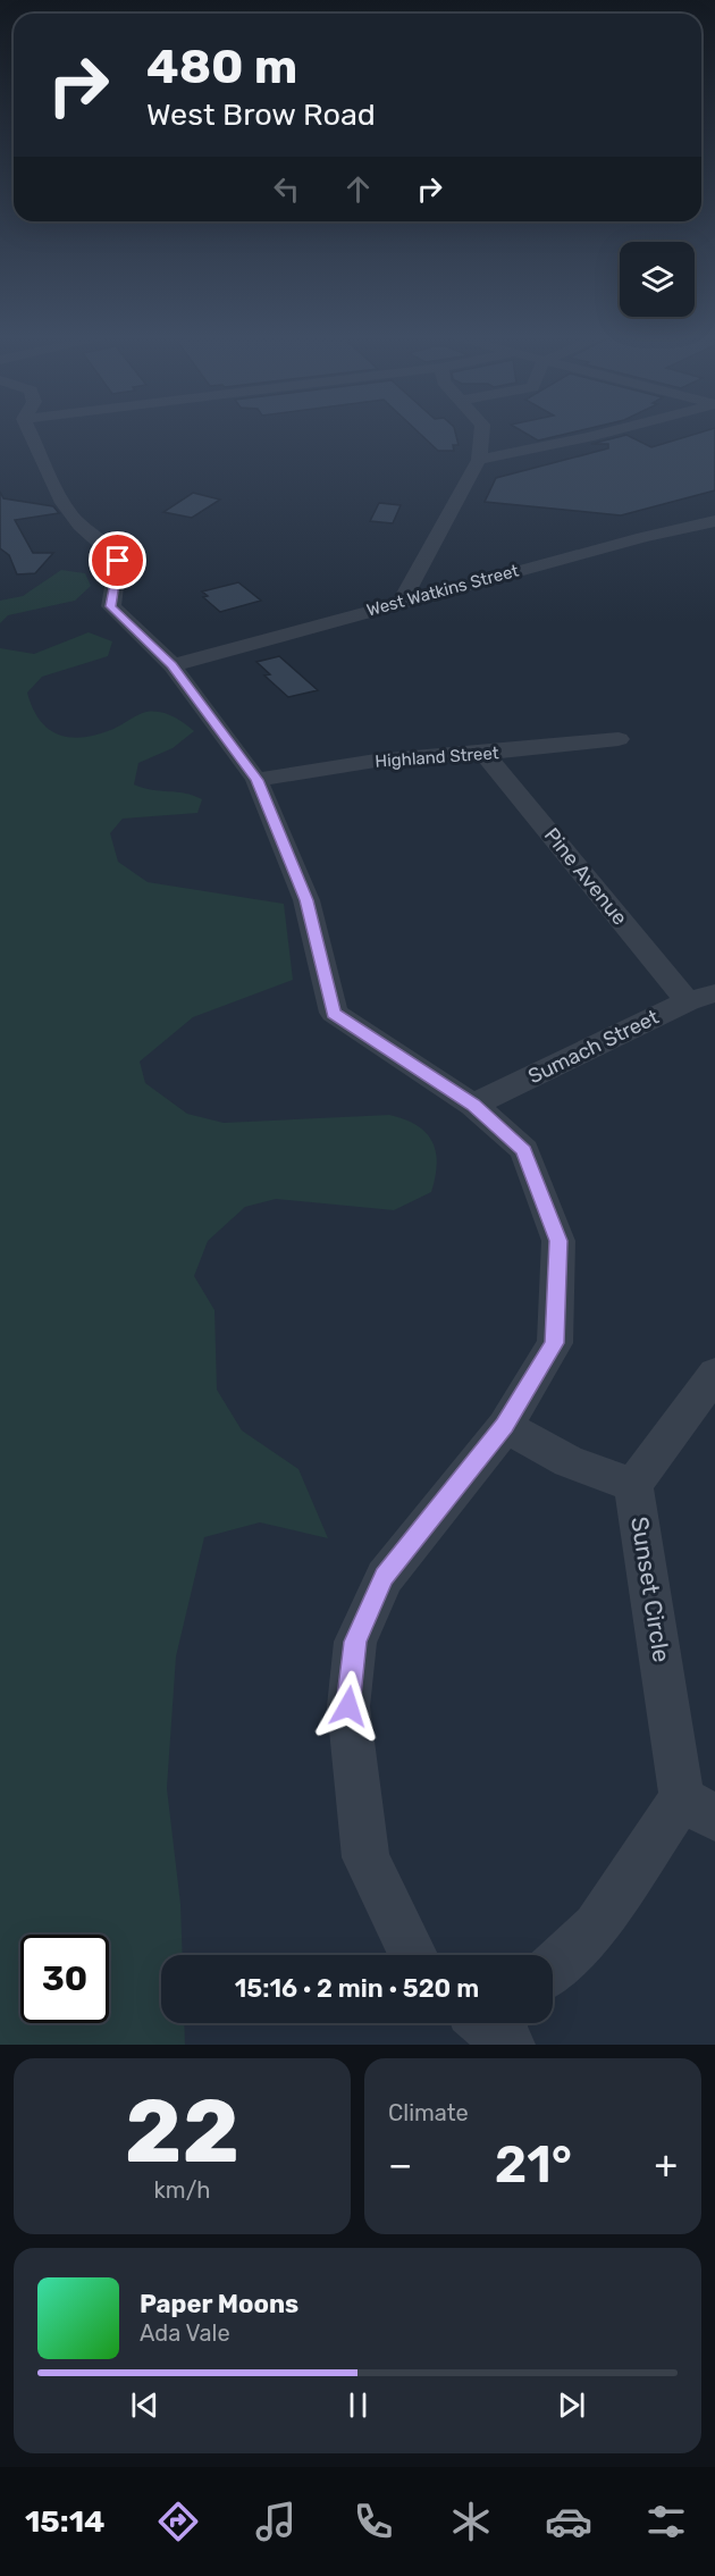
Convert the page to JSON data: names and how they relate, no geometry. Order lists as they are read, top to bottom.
{
  "streets": {
    "street": [
      "West Watkins Street",
      "Highland Street",
      "Pine Avenue",
      "Sumach Street",
      "Sunset Circle"
    ]
  },
  "crossings": [
    ["Highland Street", "Pine Avenue"],
    ["Pine Avenue", "Sumach Street"]
  ],
  "page": {
    "turn": ["480 m", "West Brow Road"],
    "limit": "30",
    "trip": "15:16 · 2 min · 520 m",
    "tile": [
      ["22", "km/h"],
      "Climate"
    ],
    "heat": ["−", "21°", "+"],
    "song": ["Paper Moons", "Ada Vale"],
    "tabs": "15:14"
  }
}
